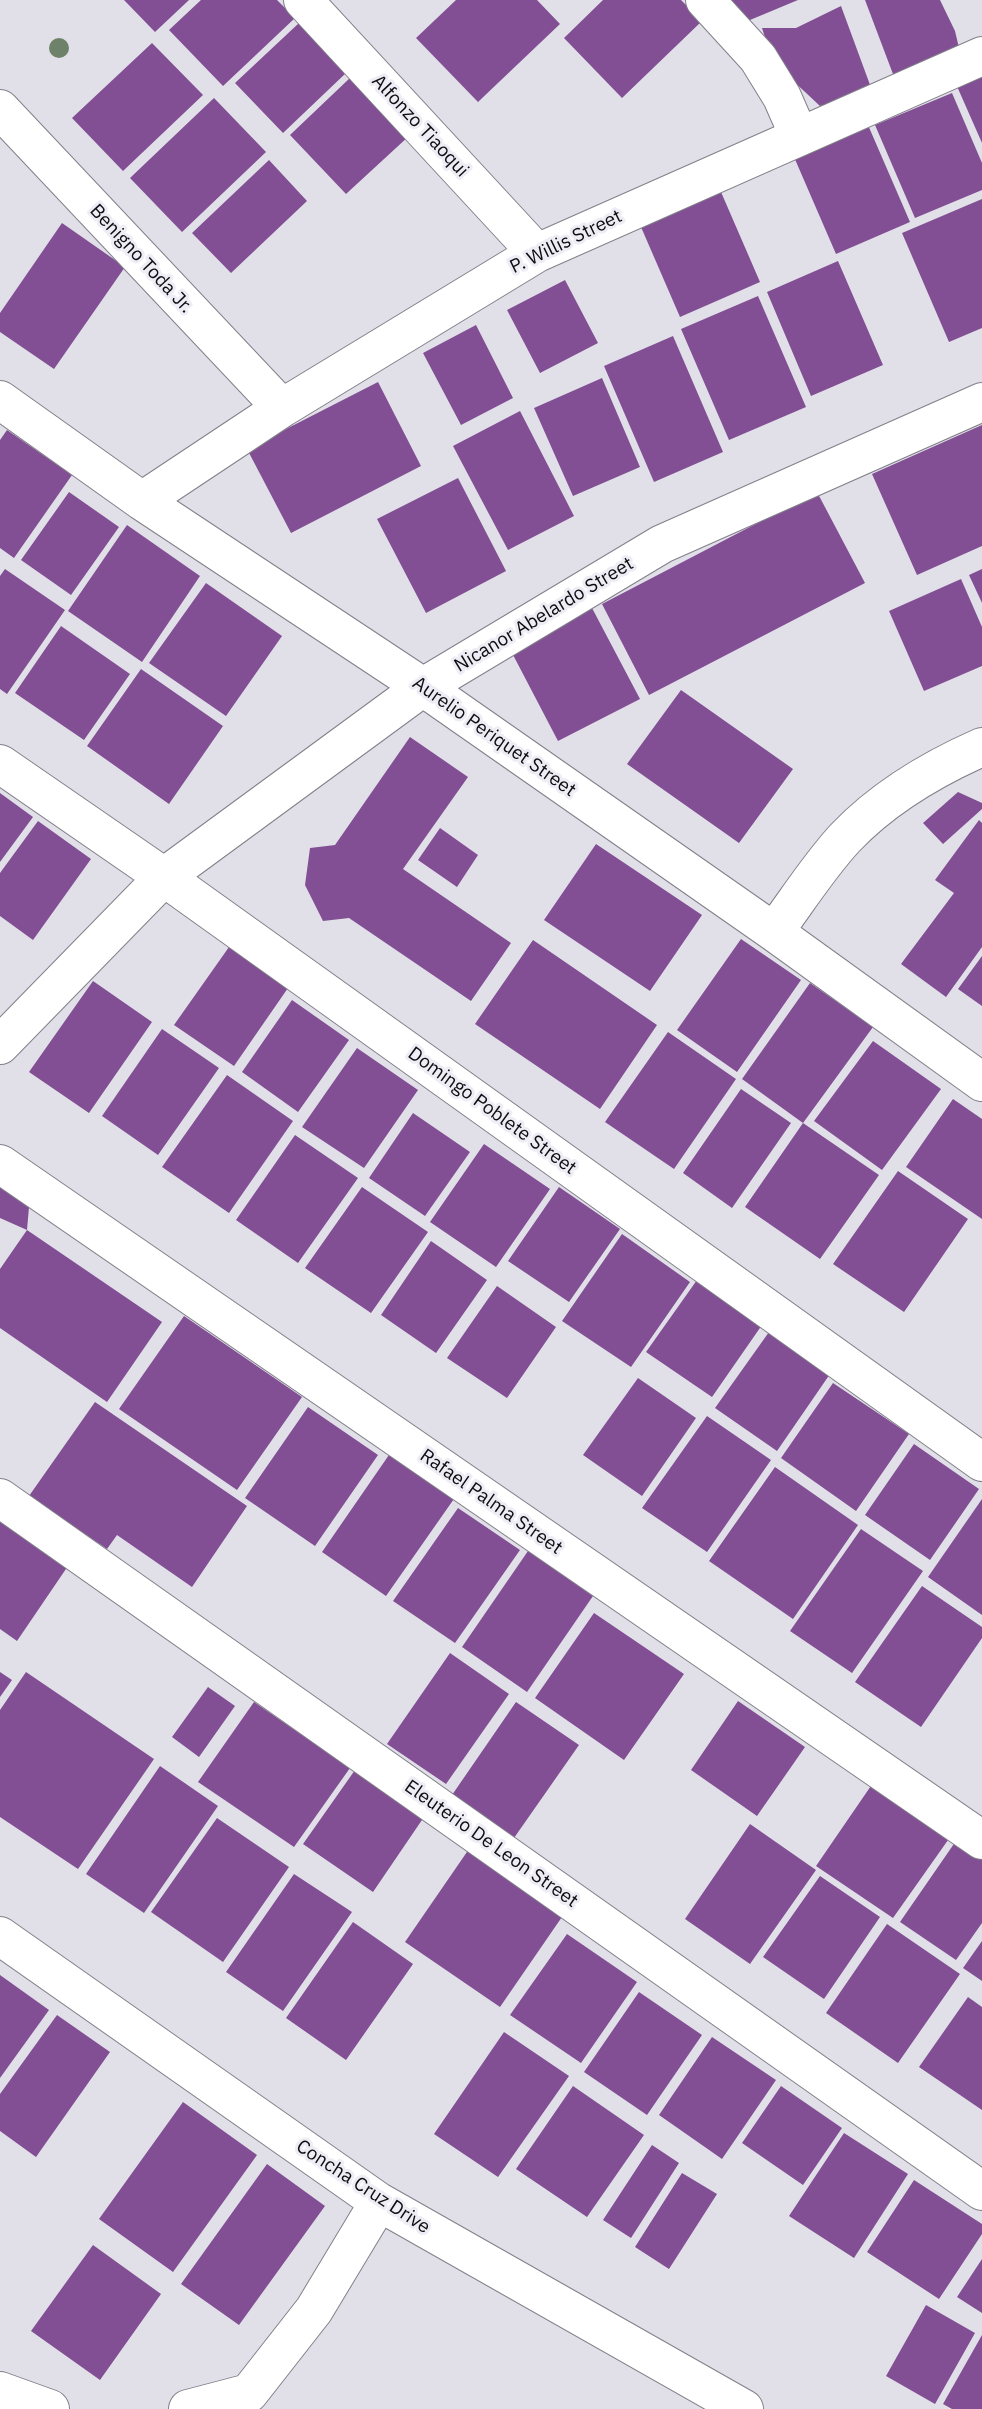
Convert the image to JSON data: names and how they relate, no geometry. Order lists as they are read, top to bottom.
{
  "streets": {
    "street": [
      "Alfonzo Tiaoqui",
      "P. Willis Street",
      "Benigno Toda Jr.",
      "Nicanor Abelardo Street",
      "Aurelio Periquet Street",
      "Domingo Poblete Street",
      "Rafael Palma Street",
      "Eleuterio De Leon Street",
      "Concha Cruz Drive"
    ]
  },
  "crossings": [
    ["Alfonzo Tiaoqui", "P. Willis Street"],
    ["P. Willis Street", "Benigno Toda Jr."],
    ["P. Willis Street", "Aurelio Periquet Street"],
    ["Nicanor Abelardo Street", "Aurelio Periquet Street"],
    ["Nicanor Abelardo Street", "Domingo Poblete Street"]
  ]
}
